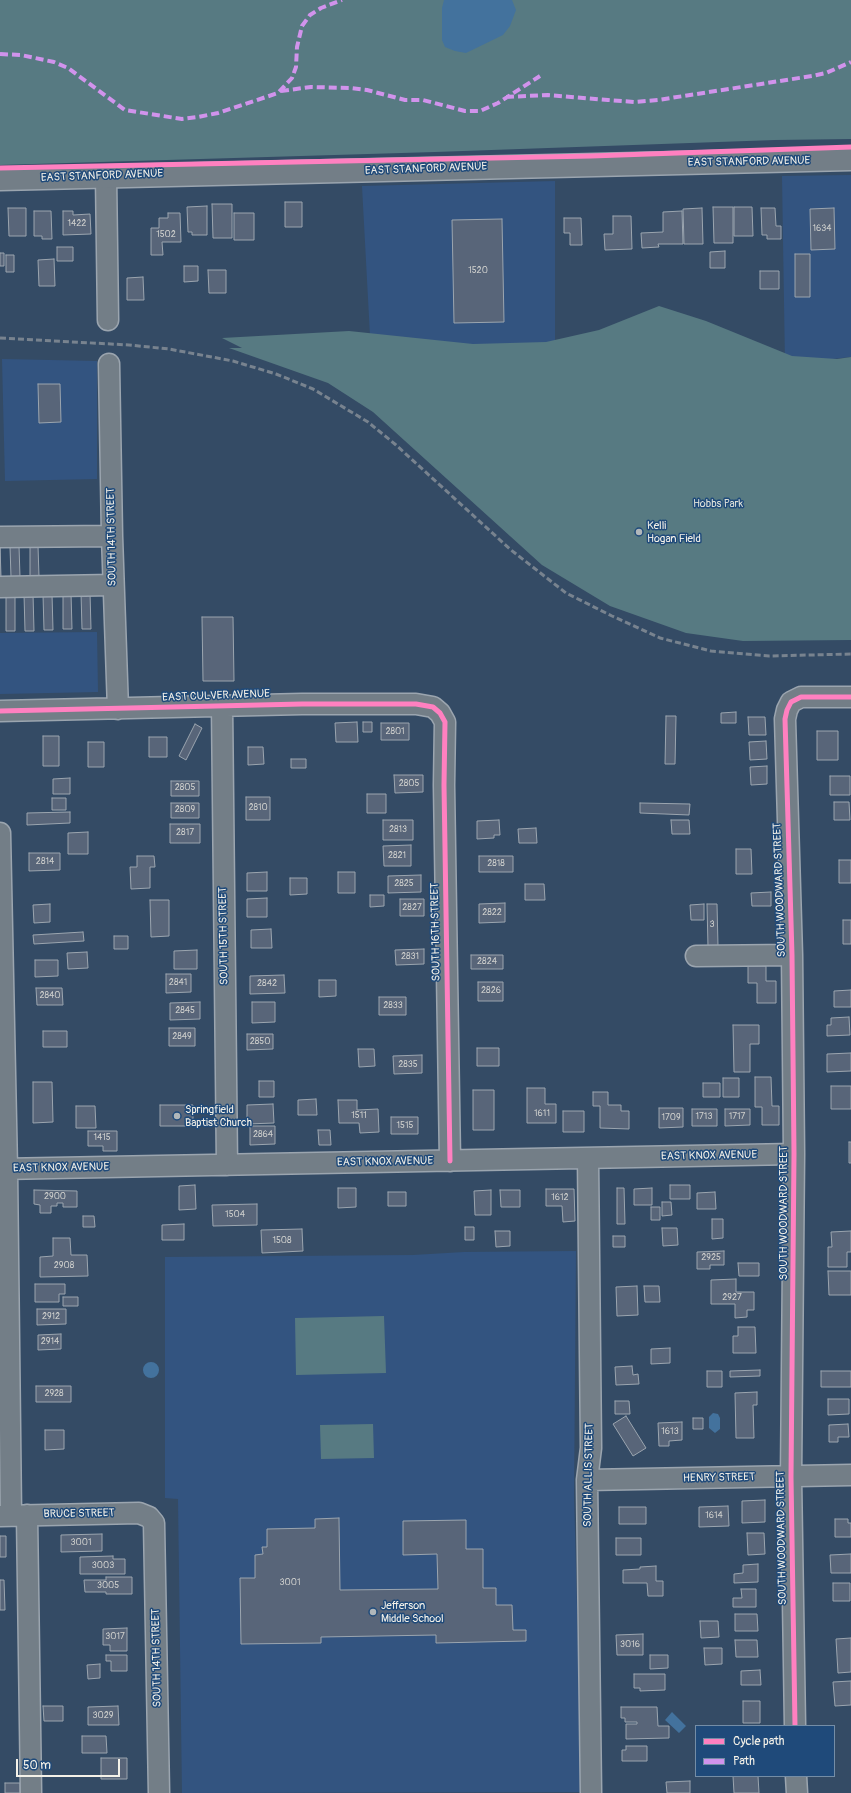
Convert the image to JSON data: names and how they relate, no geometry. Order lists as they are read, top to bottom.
{
  "streets": {
    "main road": ["EAST STANFORD AVENUE"],
    "street": [
      "SOUTH 14TH STREET",
      "EAST CULVER AVENUE",
      "SOUTH WOODWARD STREET",
      "SOUTH 16TH STREET",
      "SOUTH 15TH STREET",
      "EAST KNOX AVENUE",
      "SOUTH ALLIS STREET",
      "HENRY STREET",
      "BRUCE STREET"
    ]
  },
  "crossings": [
    ["SOUTH 14TH STREET", "EAST CULVER AVENUE"],
    ["SOUTH 14TH STREET", "BRUCE STREET"],
    ["EAST CULVER AVENUE", "SOUTH 16TH STREET"],
    ["EAST CULVER AVENUE", "SOUTH 15TH STREET"],
    ["SOUTH WOODWARD STREET", "EAST KNOX AVENUE"],
    ["SOUTH WOODWARD STREET", "HENRY STREET"],
    ["SOUTH 16TH STREET", "EAST KNOX AVENUE"],
    ["SOUTH 15TH STREET", "EAST KNOX AVENUE"],
    ["EAST KNOX AVENUE", "SOUTH ALLIS STREET"],
    ["SOUTH ALLIS STREET", "HENRY STREET"]
  ],
  "parks": ["Hobbs Park"],
  "places": ["Kelli Hogan Field", "Springfield Baptist Church", "Jefferson Middle School"],
  "house_numbers": [
    "1422",
    "1634",
    "1502",
    "1520",
    "2801",
    "2805",
    "2805",
    "2810",
    "2809",
    "2813",
    "2817",
    "2821",
    "2814",
    "2818",
    "2825",
    "2827",
    "2822",
    "3",
    "2831",
    "2824",
    "2841",
    "2842",
    "2826",
    "2840",
    "2833",
    "2845",
    "2849",
    "2850",
    "2835",
    "1611",
    "1511",
    "1713",
    "1717",
    "1709",
    "1515",
    "2864",
    "1415",
    "2900",
    "1612",
    "1504",
    "1508",
    "2925",
    "2908",
    "2927",
    "2912",
    "2914",
    "2928",
    "1613",
    "1614",
    "3001",
    "3003",
    "3001",
    "3005",
    "3017",
    "3016",
    "3029"
  ],
  "legend": ["Cycle path", "Path"],
  "scale_bar": "50 m"
}
